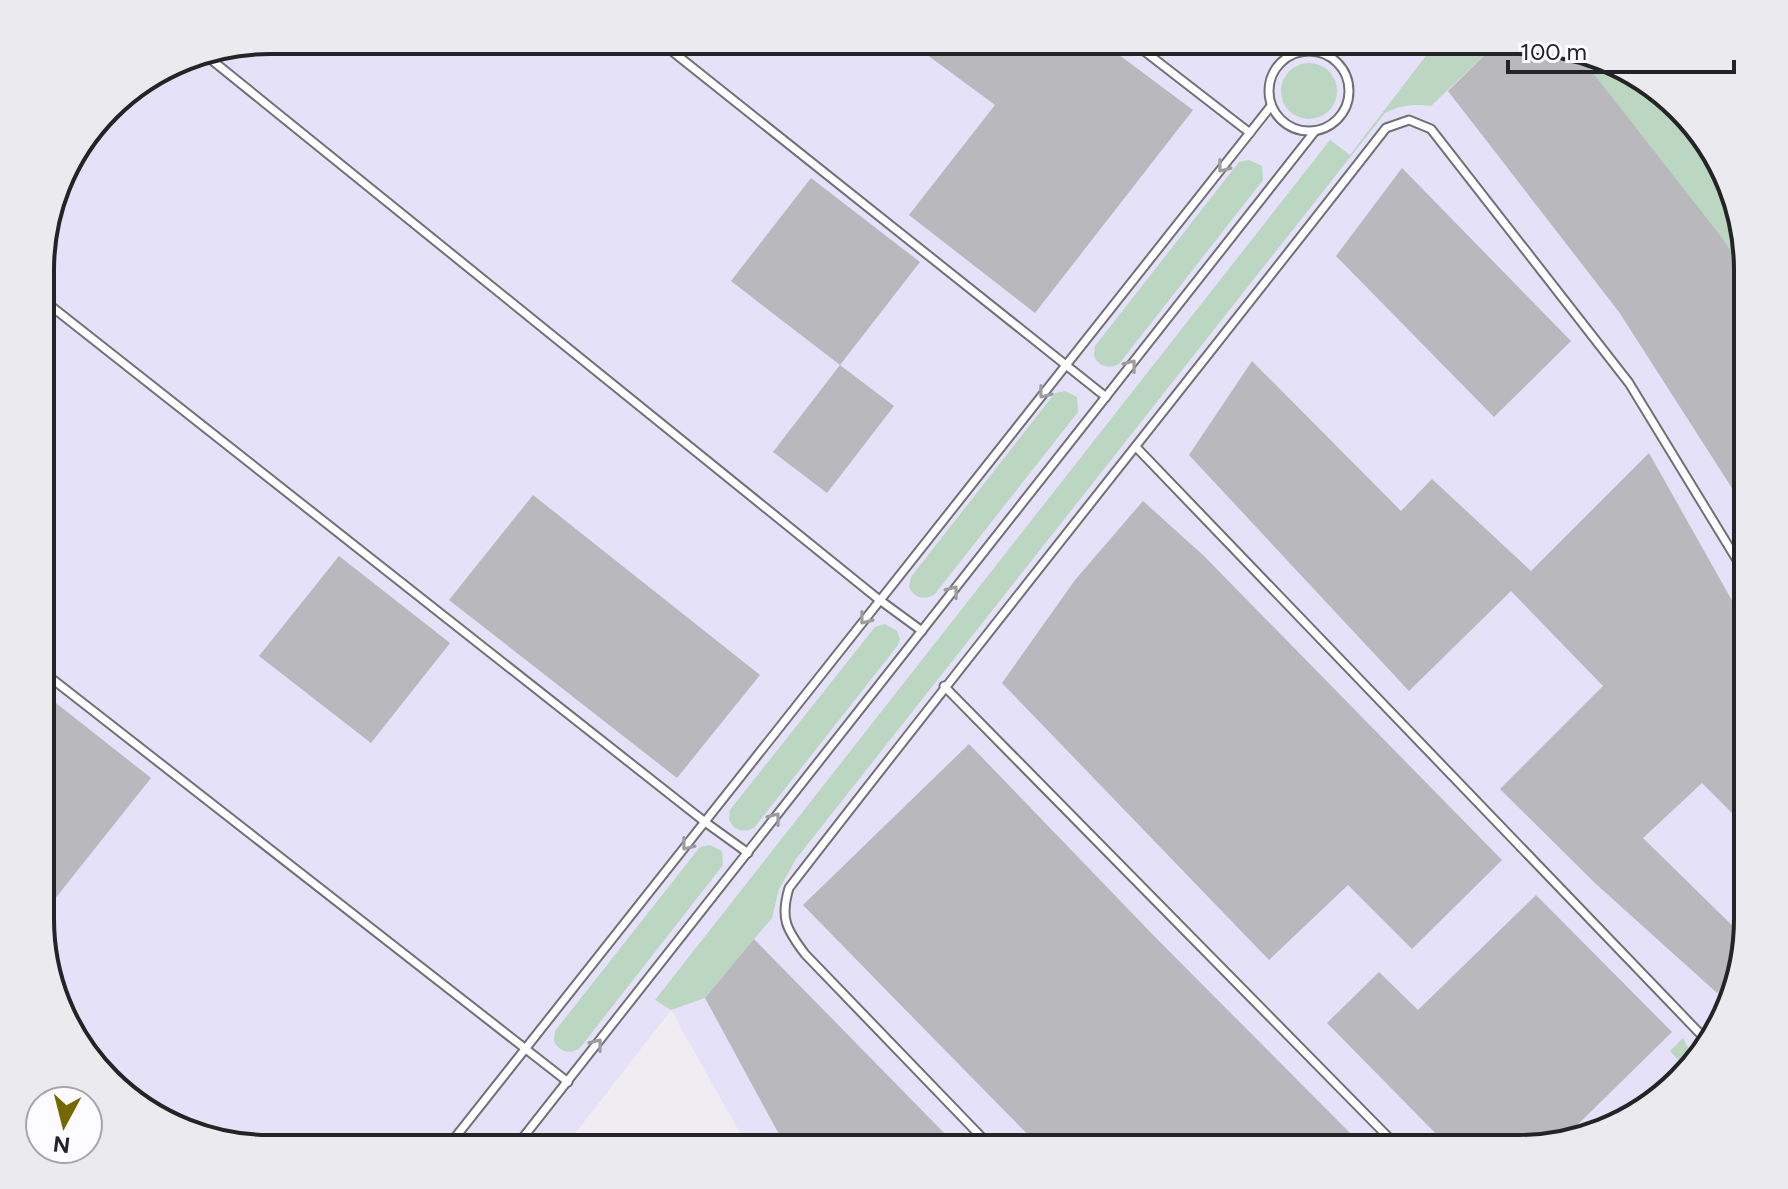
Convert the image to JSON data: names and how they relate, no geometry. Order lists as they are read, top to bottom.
{
  "scale_bar": "100 m",
  "north": "bottom"
}
